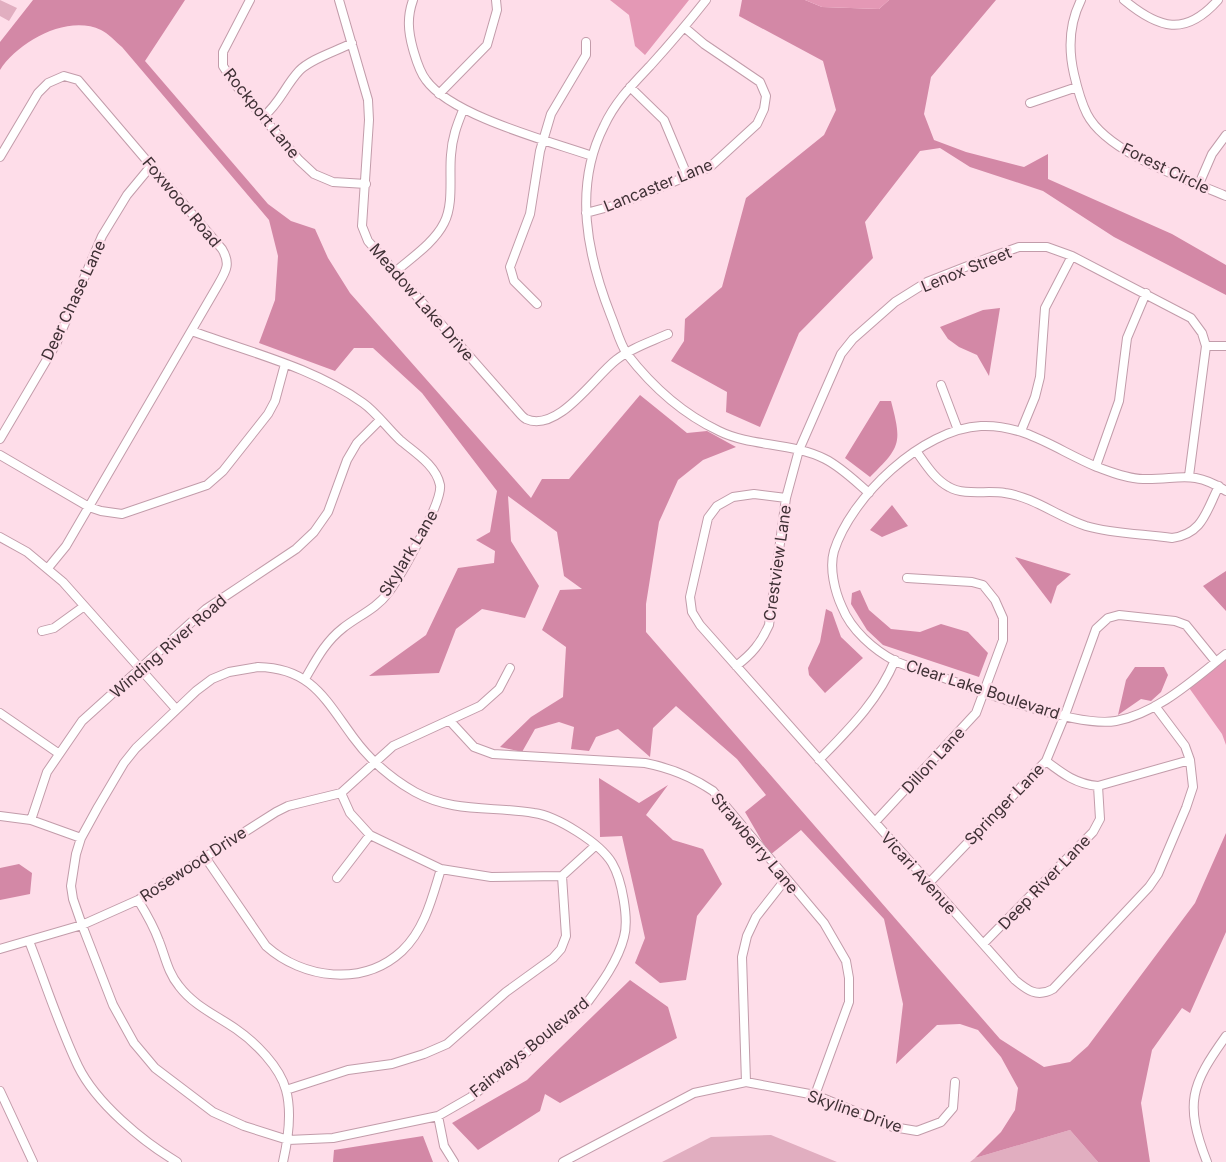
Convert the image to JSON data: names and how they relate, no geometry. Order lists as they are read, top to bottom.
{
  "streets": {
    "street": [
      "Rockport Lane",
      "Forest Circle",
      "Lancaster Lane",
      "Foxwood Road",
      "Lenox Street",
      "Deer Chase Lane",
      "Meadow Lake Drive",
      "Skylark Lane",
      "Crestview Lane",
      "Winding River Road",
      "Clear Lake Boulevard",
      "Dillon Lane",
      "Springer Lane",
      "Strawberry Lane",
      "Rosewood Drive",
      "Vicari Avenue",
      "Deep River Lane",
      "Fairways Boulevard",
      "Skyline Drive"
    ]
  },
  "crossings": [
    ["Rockport Lane", "Meadow Lake Drive"],
    ["Foxwood Road", "Deer Chase Lane"],
    ["Foxwood Road", "Skylark Lane"],
    ["Lenox Street", "Crestview Lane"],
    ["Skylark Lane", "Winding River Road"],
    ["Skylark Lane", "Fairways Boulevard"],
    ["Crestview Lane", "Vicari Avenue"],
    ["Clear Lake Boulevard", "Dillon Lane"],
    ["Clear Lake Boulevard", "Springer Lane"],
    ["Clear Lake Boulevard", "Vicari Avenue"],
    ["Dillon Lane", "Vicari Avenue"],
    ["Springer Lane", "Vicari Avenue"],
    ["Strawberry Lane", "Rosewood Drive"],
    ["Strawberry Lane", "Skyline Drive"],
    ["Rosewood Drive", "Fairways Boulevard"],
    ["Vicari Avenue", "Deep River Lane"]
  ]
}
